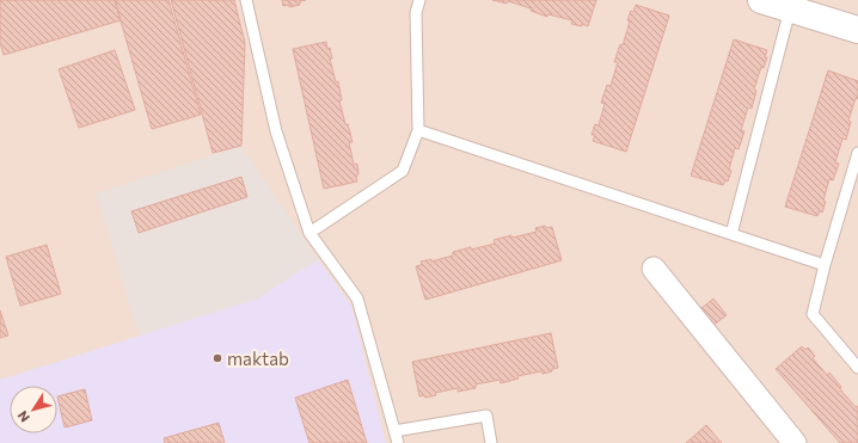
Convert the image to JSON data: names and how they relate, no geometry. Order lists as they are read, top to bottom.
{
  "places": ["maktab"],
  "north": "bottom left"
}
